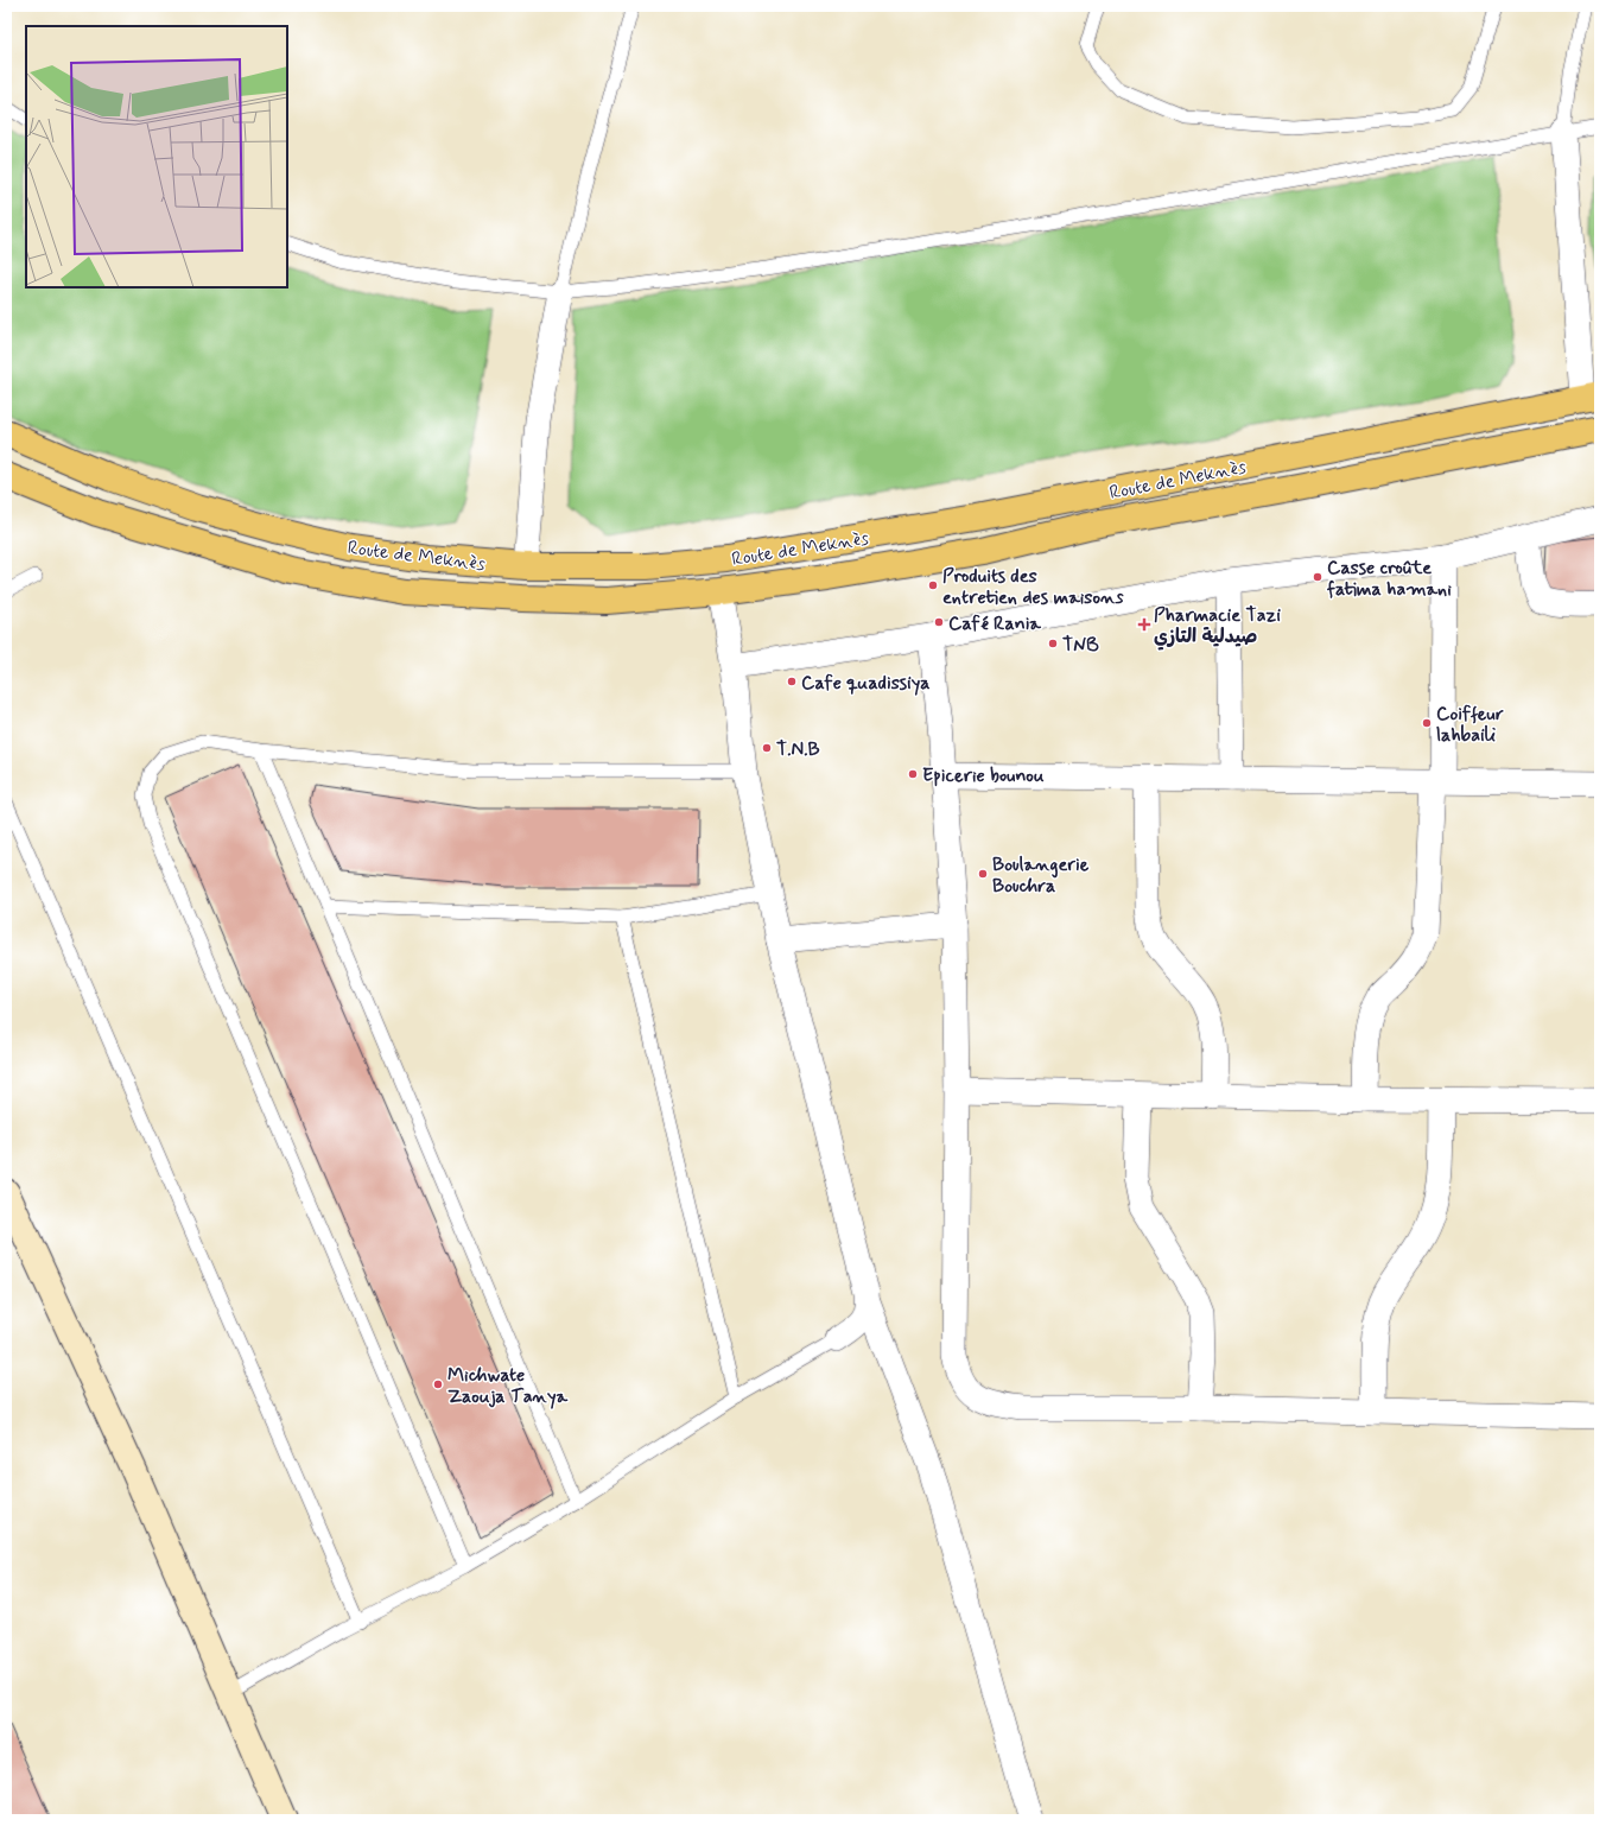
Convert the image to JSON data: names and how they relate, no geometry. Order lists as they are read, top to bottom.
{
  "streets": {
    "main road": ["Route de Meknès"]
  },
  "places": {
    "other": [
      "Casse croûte fatima hamani",
      "Produits des entretien des maisons",
      "Café Rania",
      "TNB",
      "Cafe quadissiya",
      "Coiffeur lahbaili",
      "T.N.B",
      "Epicerie bounou",
      "Boulangerie Bouchra",
      "Michwate Zaouja Tanya"
    ],
    "health": ["Pharmacie Tazi صيدلية التازي"]
  }
}
